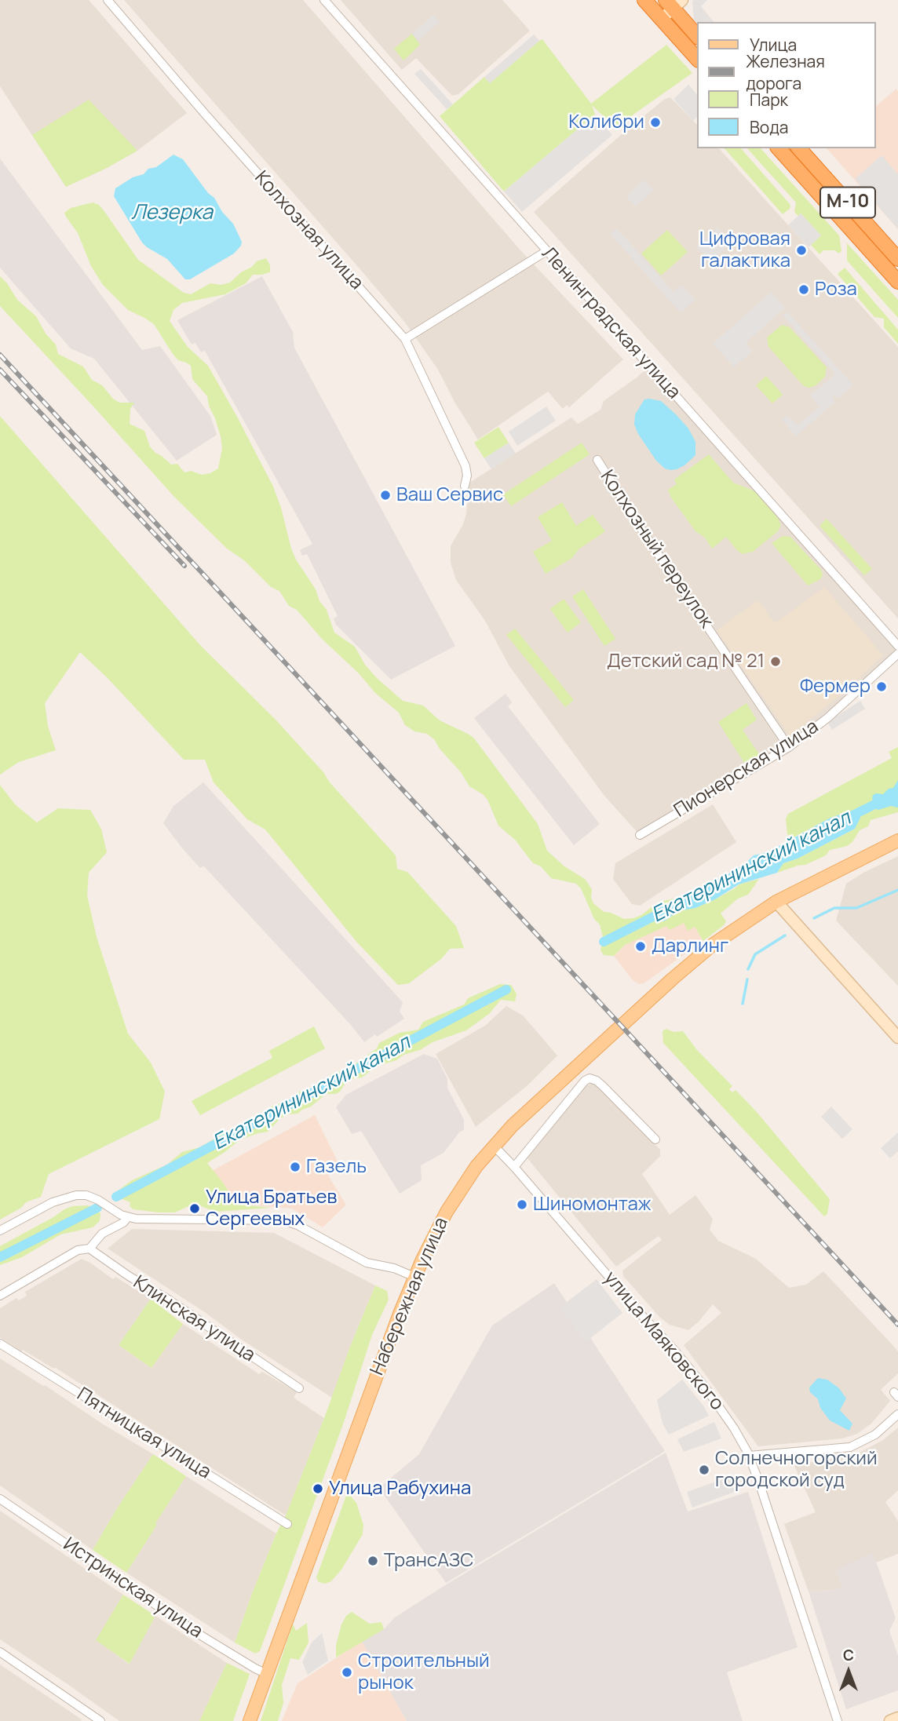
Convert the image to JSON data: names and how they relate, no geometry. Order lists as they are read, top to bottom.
{
  "streets": {
    "highway": ["М-10"],
    "main road": ["Набережная улица"],
    "street": [
      "Колхозная улица",
      "Ленинградская улица",
      "Колхозный переулок",
      "Пионерская улица",
      "Клинская улица",
      "улица Маяковского",
      "Пятницкая улица",
      "Истринская улица"
    ]
  },
  "crossings": [
    ["Колхозный переулок", "Пионерская улица"],
    ["Набережная улица", "улица Маяковского"],
    ["Набережная улица", "Истринская улица"]
  ],
  "water": ["Лезерка", "Екатерининский канал"],
  "places": [
    "Колибри",
    "Цифровая галактика",
    "Роза",
    "Ваш Сервис",
    "Детский сад № 21",
    "Фермер",
    "Дарлинг",
    "Газель",
    "Шиномонтаж",
    "Улица Братьев Сергеевых",
    "Солнечногорский городской суд",
    "Улица Рабухина",
    "ТрансАЗС",
    "Строительный рынок"
  ],
  "legend": [
    "Улица",
    "Железная дорога",
    "Парк",
    "Вода"
  ],
  "north": "top"
}
